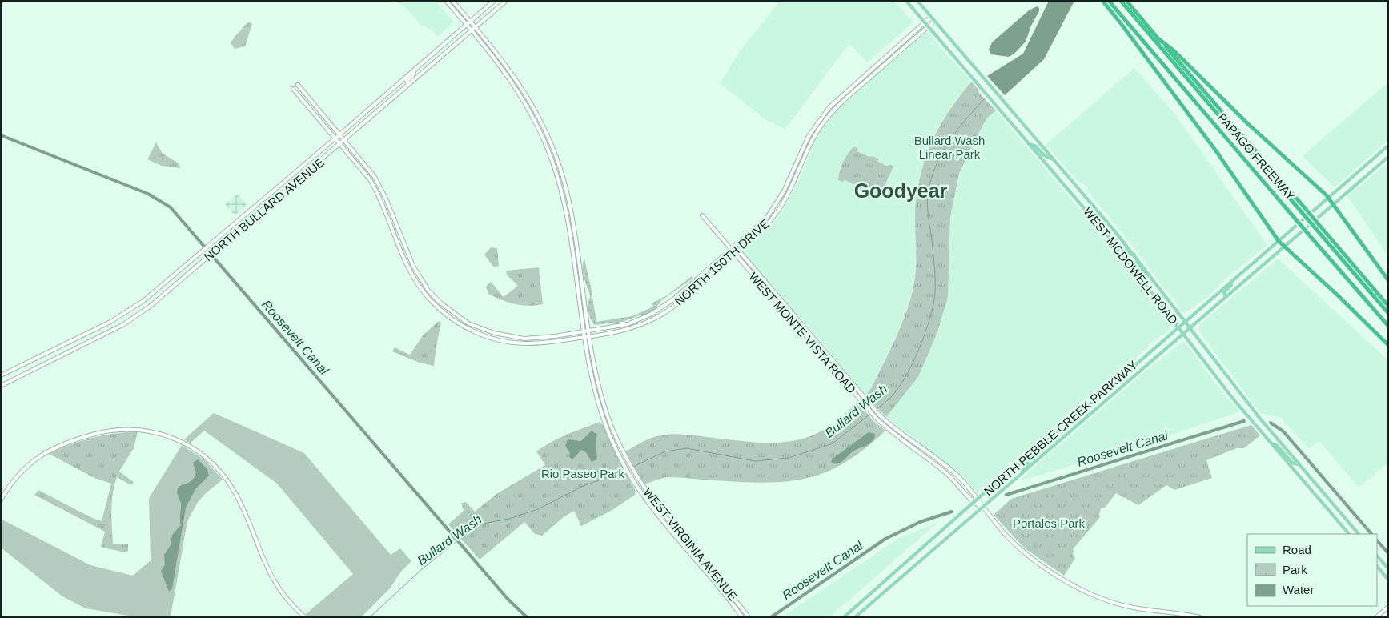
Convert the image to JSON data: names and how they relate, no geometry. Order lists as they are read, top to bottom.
{
  "streets": {
    "highway": ["PAPAGO FREEWAY"],
    "main road": ["WEST MCDOWELL ROAD", "NORTH PEBBLE CREEK PARKWAY"],
    "street": [
      "NORTH BULLARD AVENUE",
      "NORTH 150TH DRIVE",
      "WEST MONTE VISTA ROAD",
      "WEST VIRGINIA AVENUE"
    ]
  },
  "crossings": [
    ["NORTH 150TH DRIVE", "WEST MCDOWELL ROAD"],
    ["NORTH 150TH DRIVE", "WEST MONTE VISTA ROAD"],
    ["NORTH 150TH DRIVE", "WEST VIRGINIA AVENUE"],
    ["WEST MCDOWELL ROAD", "NORTH PEBBLE CREEK PARKWAY"],
    ["WEST MONTE VISTA ROAD", "NORTH PEBBLE CREEK PARKWAY"]
  ],
  "districts": ["Goodyear"],
  "water": ["Roosevelt Canal", "Bullard Wash"],
  "parks": ["Bullard Wash Linear Park", "Rio Paseo Park", "Portales Park"],
  "legend": ["Road", "Park", "Water"]
}
